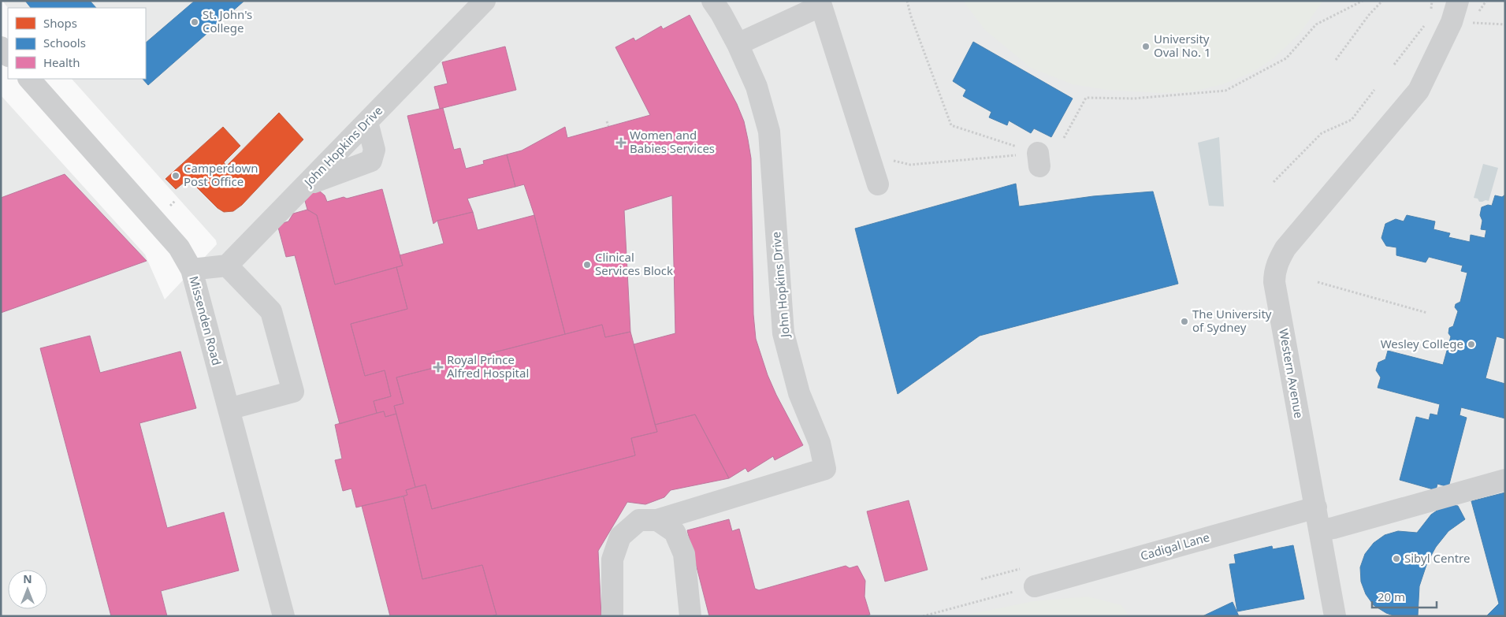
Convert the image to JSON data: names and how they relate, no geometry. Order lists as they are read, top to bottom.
{
  "streets": {
    "street": [
      "John Hopkins Drive",
      "Missenden Road",
      "Western Avenue",
      "Cadigal Lane"
    ]
  },
  "crossings": [
    ["Western Avenue", "Cadigal Lane"]
  ],
  "places": {
    "other": [
      "St. John's College",
      "University Oval No. 1",
      "Camperdown Post Office",
      "Clinical Services Block",
      "The University of Sydney",
      "Wesley College",
      "Sibyl Centre"
    ],
    "health": ["Women and Babies Services", "Royal Prince Alfred Hospital"]
  },
  "legend": ["Shops", "Schools", "Health"],
  "scale_bar": "20 m",
  "north": "top"
}
